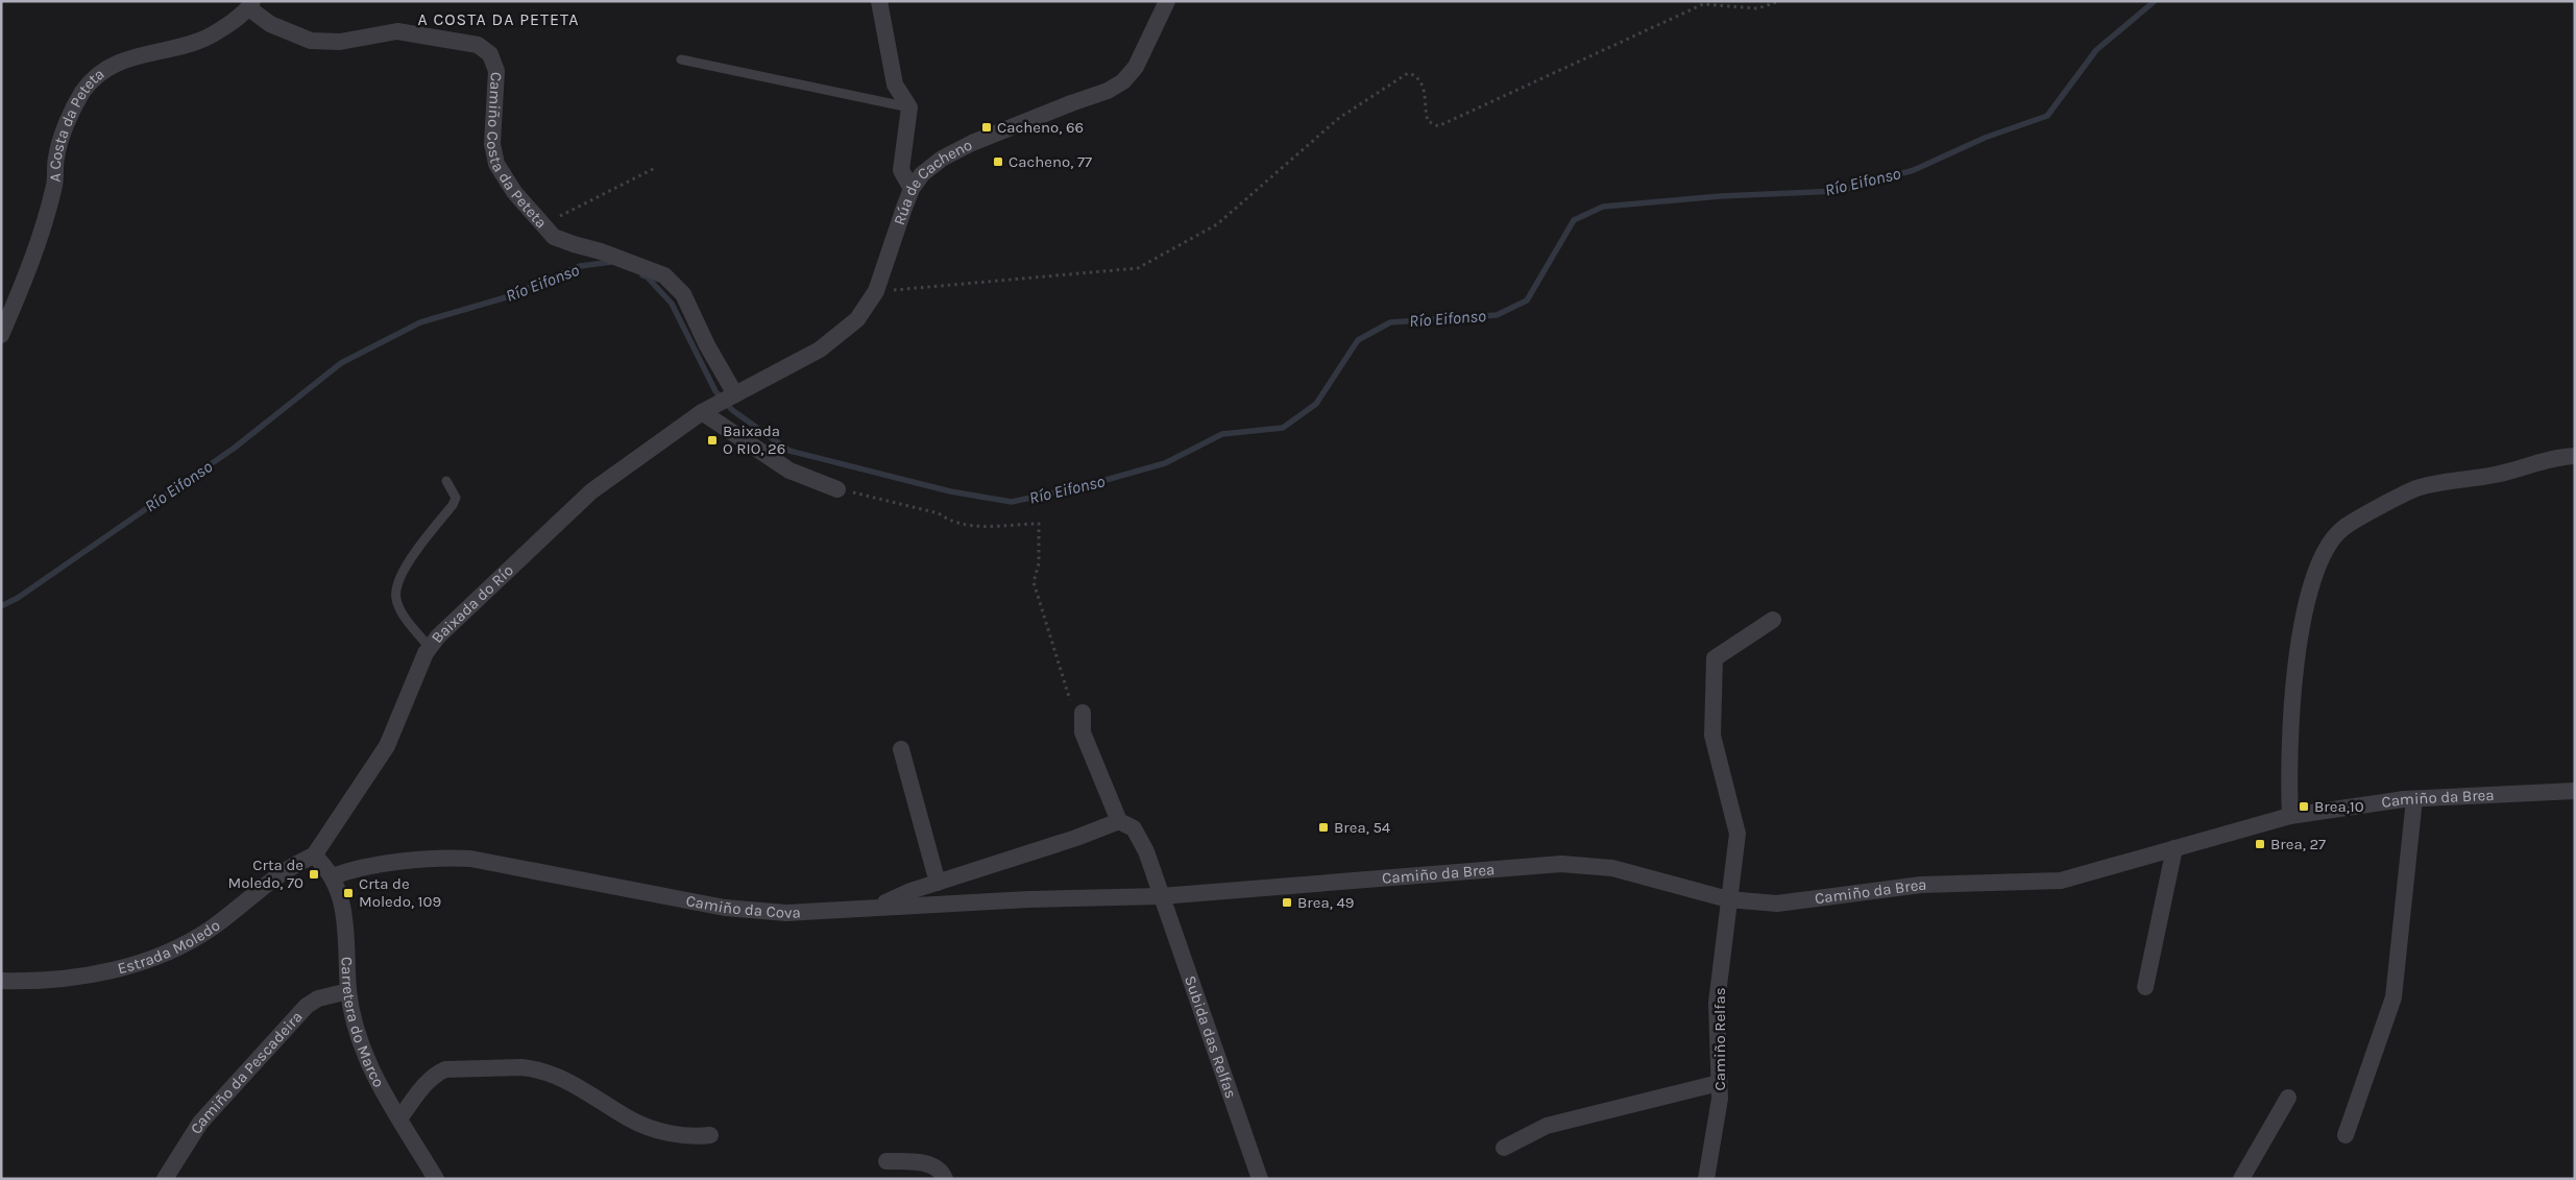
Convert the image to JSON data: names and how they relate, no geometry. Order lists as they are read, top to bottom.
{
  "streets": {
    "street": [
      "A Costa da Peteta",
      "Camiño Costa da Peteta",
      "Rúa de Cacheno",
      "Baixada do Río",
      "Camiño da Brea",
      "Camiño da Cova",
      "Estrada Moledo",
      "Carretera do Marco",
      "Subida das Relfas",
      "Camiño Relfas",
      "Camiño da Pescadeira"
    ]
  },
  "crossings": [
    ["A Costa da Peteta", "Camiño Costa da Peteta"],
    ["Camiño Costa da Peteta", "Rúa de Cacheno"],
    ["Camiño Costa da Peteta", "Baixada do Río"],
    ["Rúa de Cacheno", "Baixada do Río"],
    ["Baixada do Río", "Estrada Moledo"],
    ["Baixada do Río", "Carretera do Marco"],
    ["Camiño da Brea", "Camiño da Cova"],
    ["Camiño da Brea", "Subida das Relfas"],
    ["Camiño da Brea", "Camiño Relfas"],
    ["Camiño da Cova", "Carretera do Marco"],
    ["Camiño da Cova", "Subida das Relfas"],
    ["Estrada Moledo", "Carretera do Marco"],
    ["Carretera do Marco", "Camiño da Pescadeira"]
  ],
  "districts": ["A COSTA DA PETETA"],
  "water": ["Río Eifonso"],
  "places": {
    "transit": [
      "Cacheno, 66",
      "Cacheno, 77",
      "Baixada O RIO, 26",
      "Brea,10",
      "Brea, 54",
      "Brea, 27",
      "Crta de Moledo, 70",
      "Crta de Moledo, 109",
      "Brea, 49"
    ]
  }
}
